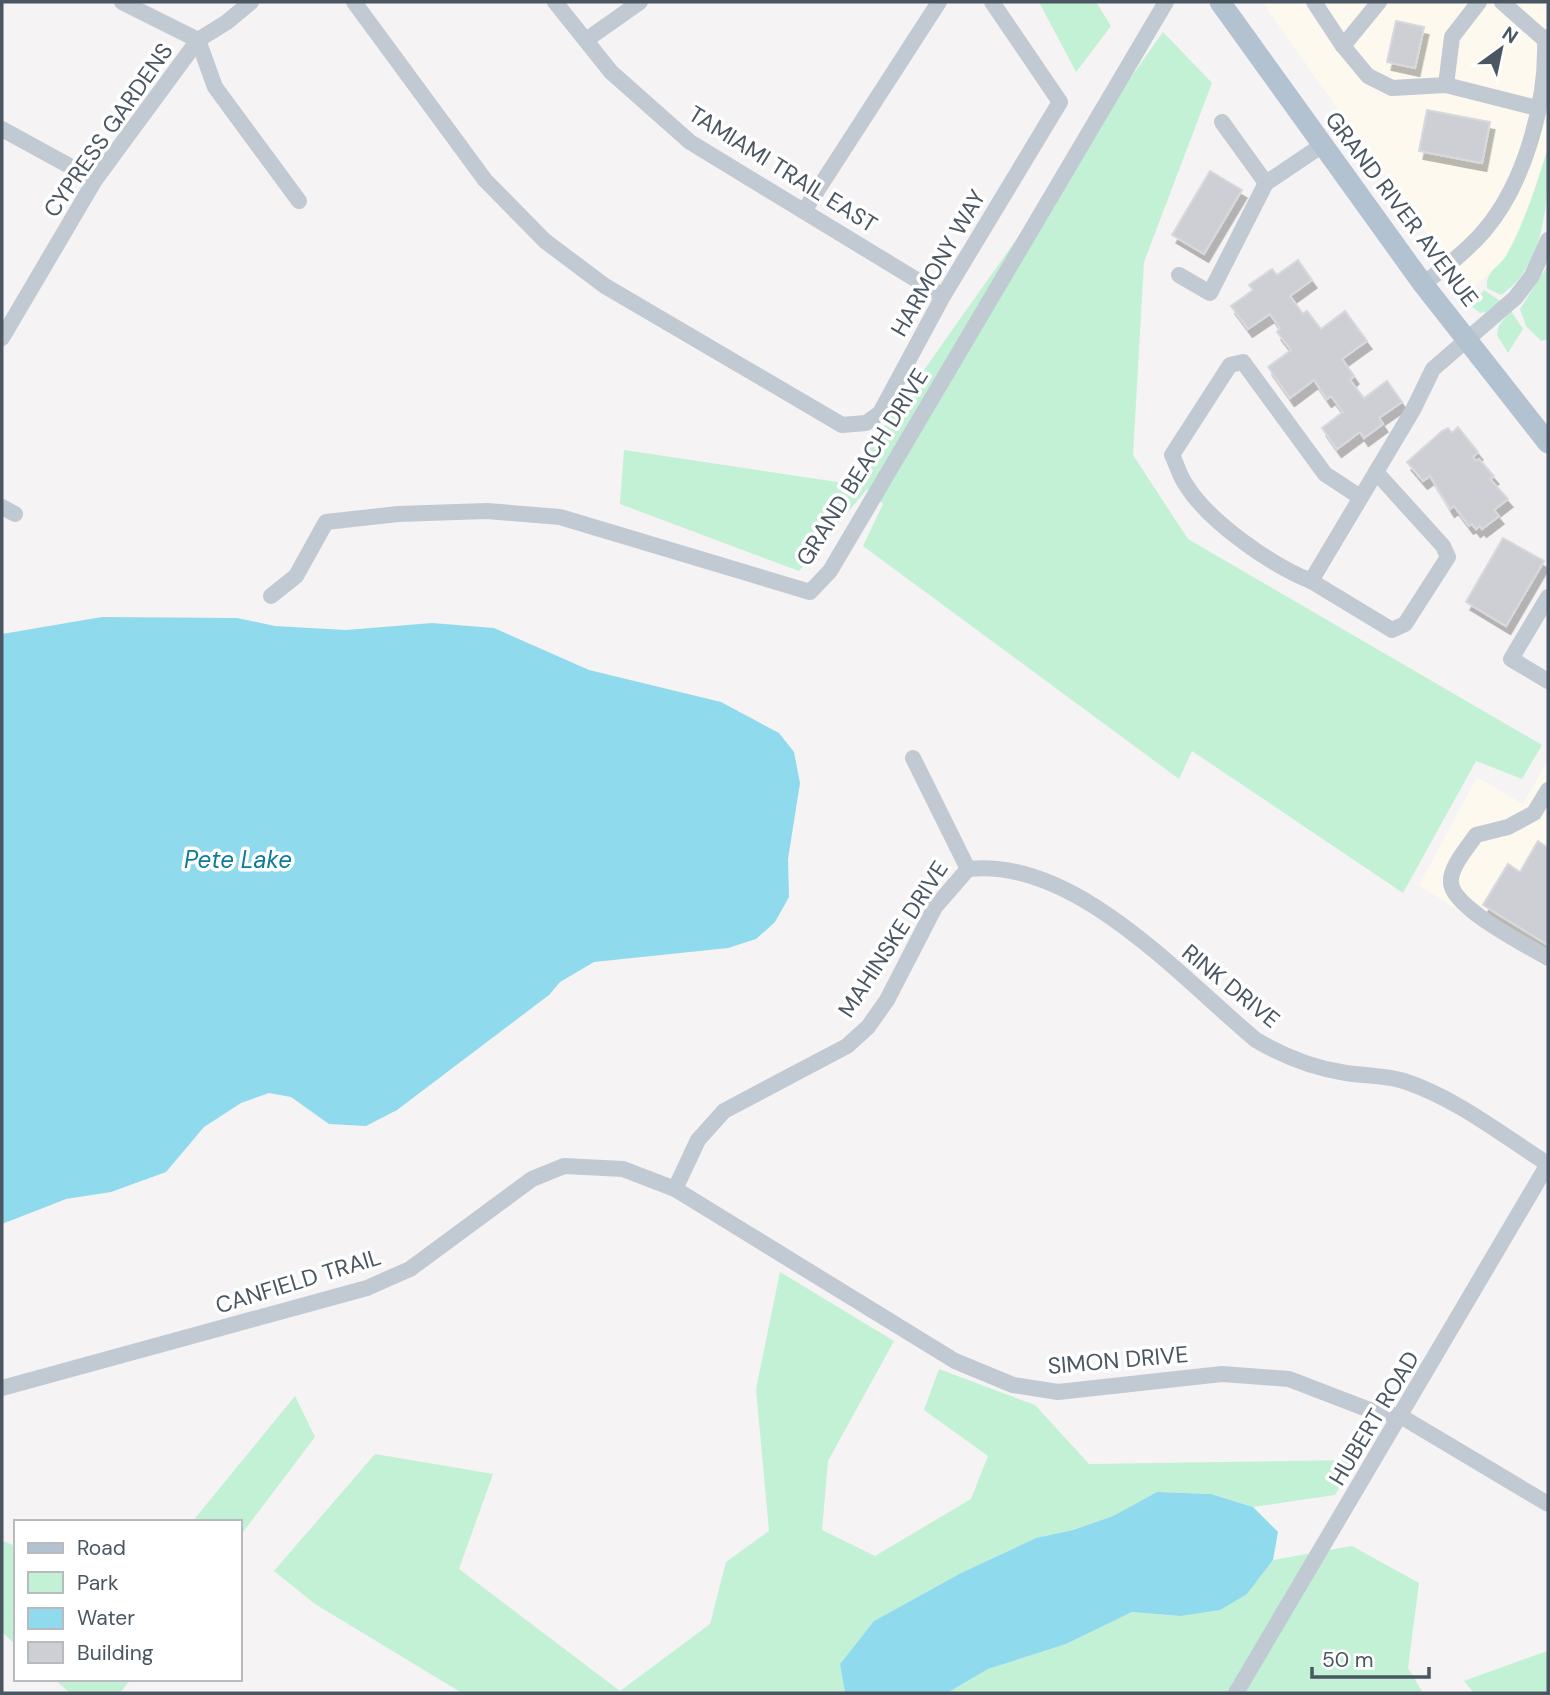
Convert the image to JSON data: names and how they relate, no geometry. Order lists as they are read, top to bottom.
{
  "streets": {
    "main road": ["GRAND RIVER AVENUE"],
    "street": [
      "CYPRESS GARDENS",
      "TAMIAMI TRAIL EAST",
      "HARMONY WAY",
      "GRAND BEACH DRIVE",
      "MAHINSKE DRIVE",
      "RINK DRIVE",
      "CANFIELD TRAIL",
      "SIMON DRIVE",
      "HUBERT ROAD"
    ]
  },
  "crossings": [
    ["TAMIAMI TRAIL EAST", "HARMONY WAY"],
    ["MAHINSKE DRIVE", "RINK DRIVE"],
    ["MAHINSKE DRIVE", "CANFIELD TRAIL"],
    ["MAHINSKE DRIVE", "SIMON DRIVE"],
    ["RINK DRIVE", "HUBERT ROAD"],
    ["CANFIELD TRAIL", "SIMON DRIVE"],
    ["SIMON DRIVE", "HUBERT ROAD"]
  ],
  "water": ["Pete Lake"],
  "legend": [
    "Road",
    "Park",
    "Water",
    "Building"
  ],
  "scale_bar": "50 m",
  "north": "top right"
}
